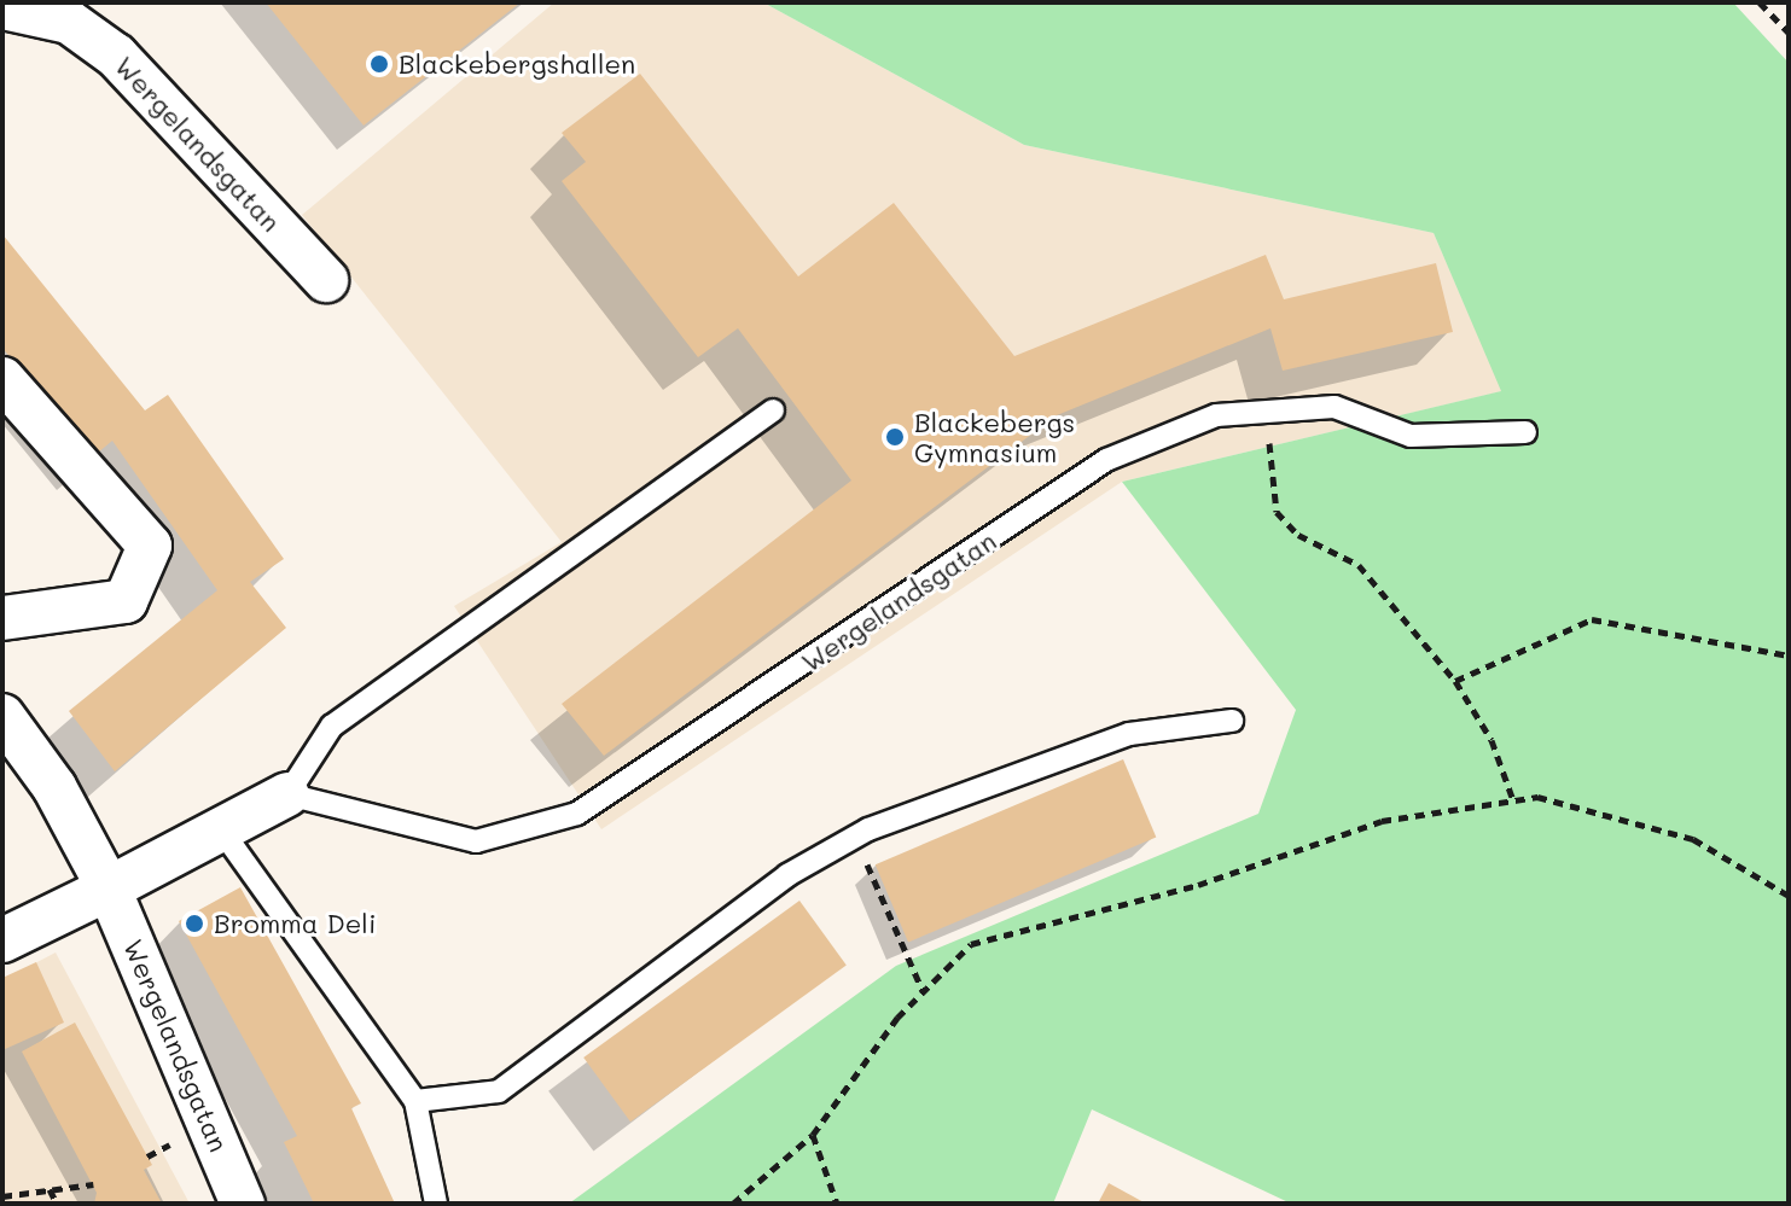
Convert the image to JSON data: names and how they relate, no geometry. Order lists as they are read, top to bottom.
{
  "streets": {
    "street": ["Wergelandsgatan"]
  },
  "places": ["Blackebergshallen", "Blackebergs Gymnasium", "Bromma Deli"]
}
